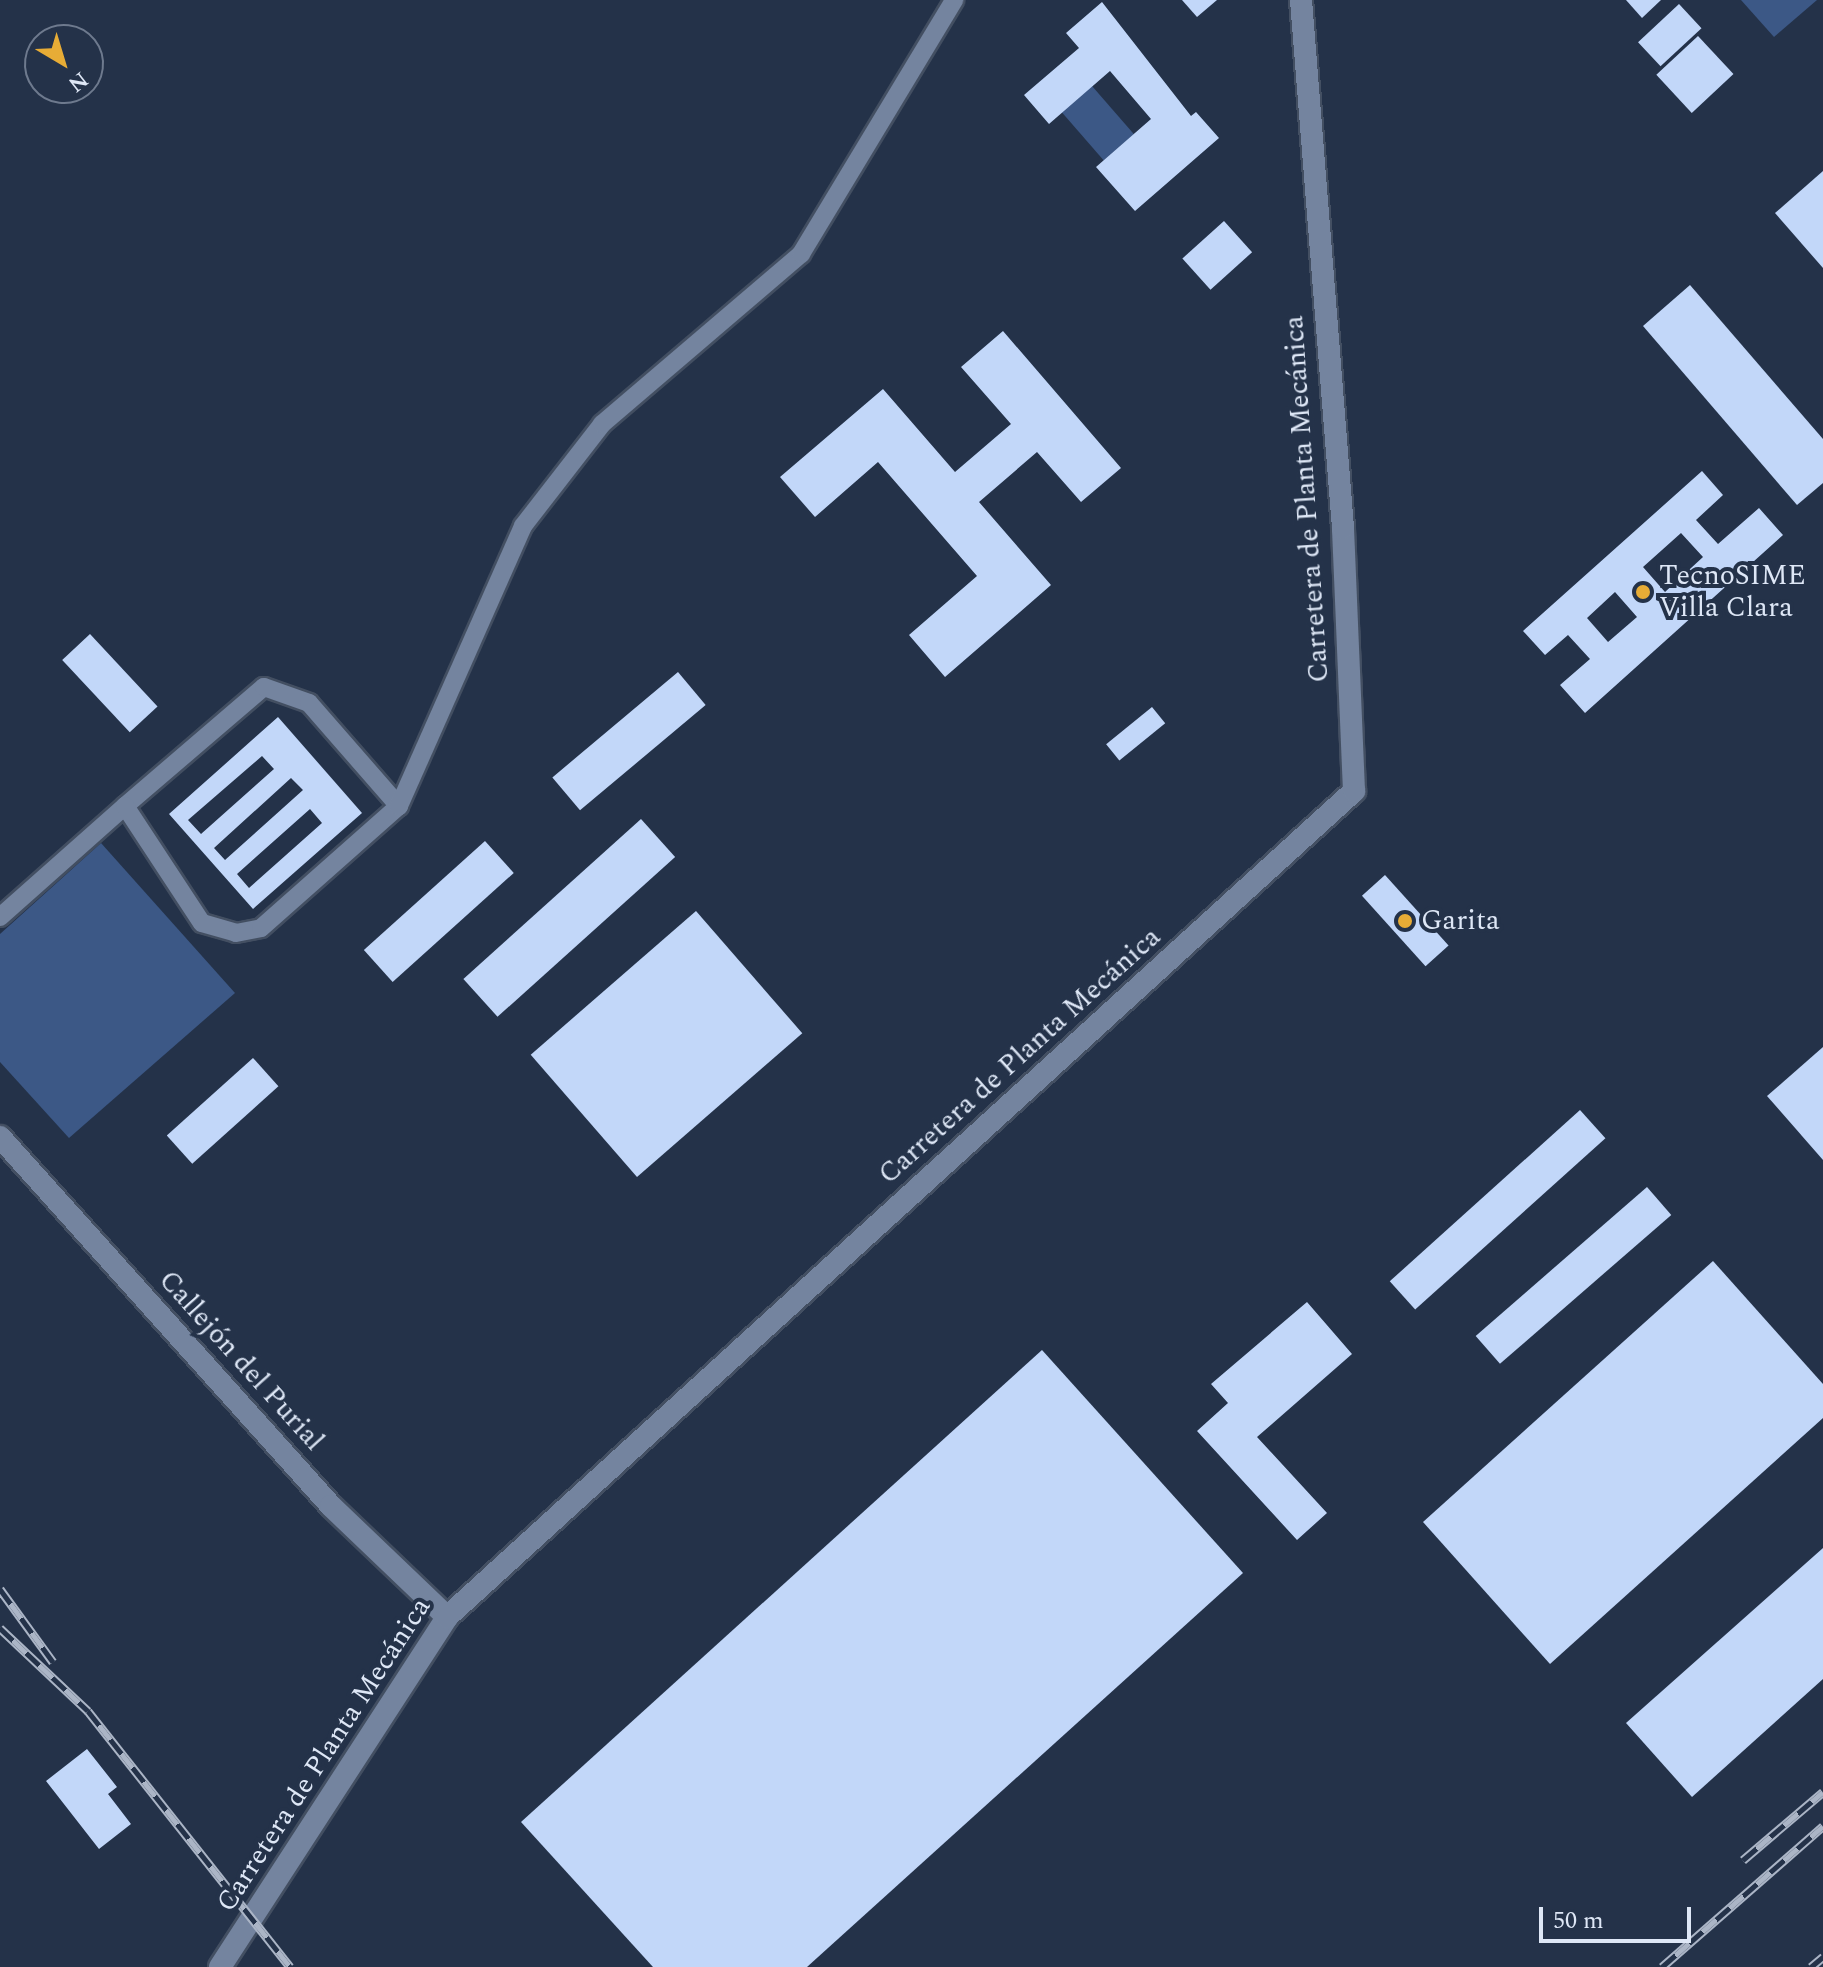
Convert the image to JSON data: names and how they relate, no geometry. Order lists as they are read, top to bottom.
{
  "streets": {
    "street": ["Carretera de Planta Mecánica", "Callejón del Purial"]
  },
  "crossings": [
    ["Carretera de Planta Mecánica", "Callejón del Purial"]
  ],
  "places": ["TecnoSIME Villa Clara", "Garita"],
  "scale_bar": "50 m",
  "north": "bottom right"
}
